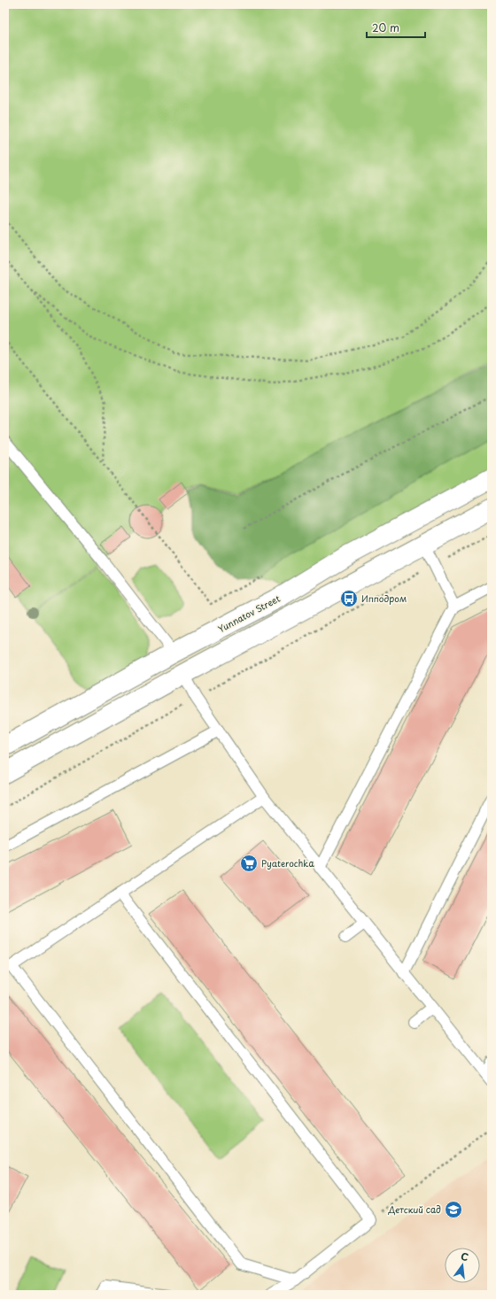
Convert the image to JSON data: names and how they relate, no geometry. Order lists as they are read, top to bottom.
{
  "streets": {
    "main road": ["Yunnatov Street"]
  },
  "places": {
    "bus stop": ["Ипподром"],
    "supermarket": ["Pyaterochka"],
    "school or university": ["Детский сад"]
  },
  "scale_bar": "20 m",
  "north": "top"
}
